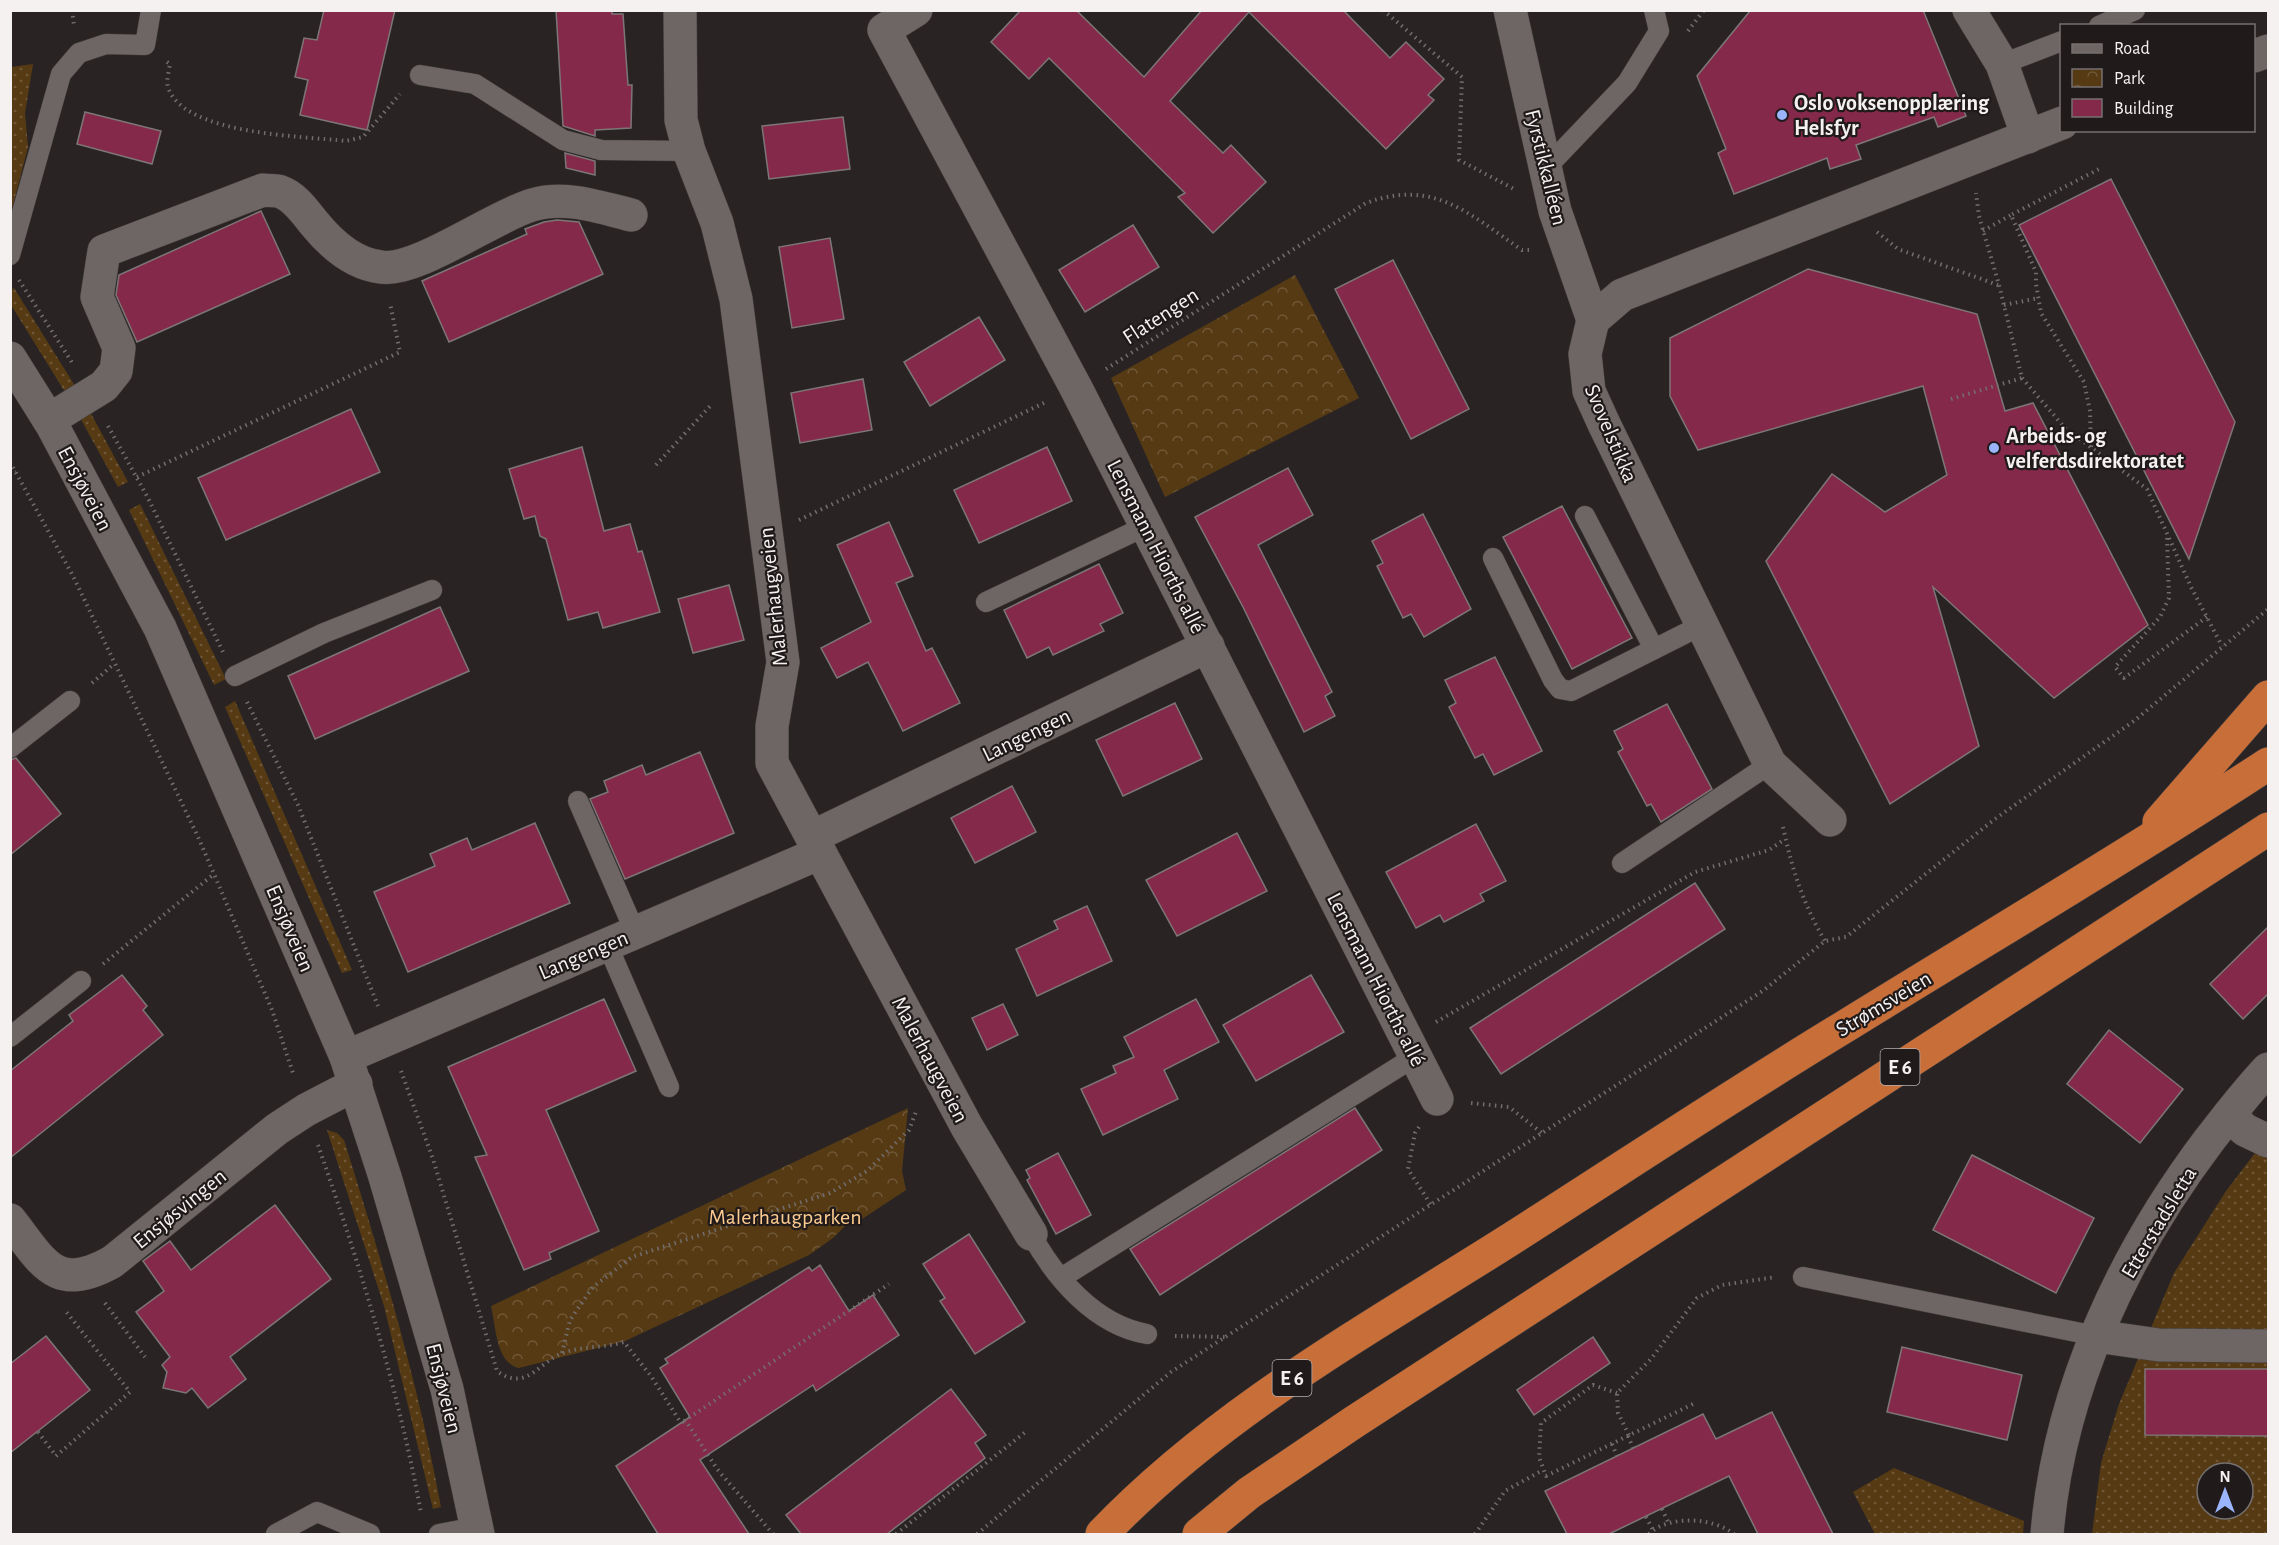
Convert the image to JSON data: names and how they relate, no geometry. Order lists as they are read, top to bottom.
{
  "streets": {
    "highway": ["Strømsveien", "E 6"],
    "street": [
      "Fyrstikkalléen",
      "Svovelstikka",
      "Ensjøveien",
      "Lensmann Hiorths allé",
      "Malerhaugveien",
      "Langengen",
      "Ensjøsvingen",
      "Etterstadsletta"
    ],
    "path": ["Flatengen"]
  },
  "crossings": [
    ["Fyrstikkalléen", "Flatengen"],
    ["Fyrstikkalléen", "Svovelstikka"],
    ["Flatengen", "Lensmann Hiorths allé"],
    ["Flatengen", "Malerhaugveien"],
    ["Ensjøveien", "Langengen"],
    ["Ensjøveien", "Ensjøsvingen"],
    ["Lensmann Hiorths allé", "Langengen"],
    ["Malerhaugveien", "Langengen"],
    ["Langengen", "Ensjøsvingen"]
  ],
  "parks": ["Malerhaugparken"],
  "places": ["Oslo voksenopplæring Helsfyr", "Arbeids- og velferdsdirektoratet"],
  "legend": ["Road", "Park", "Building"],
  "north": "top"
}
